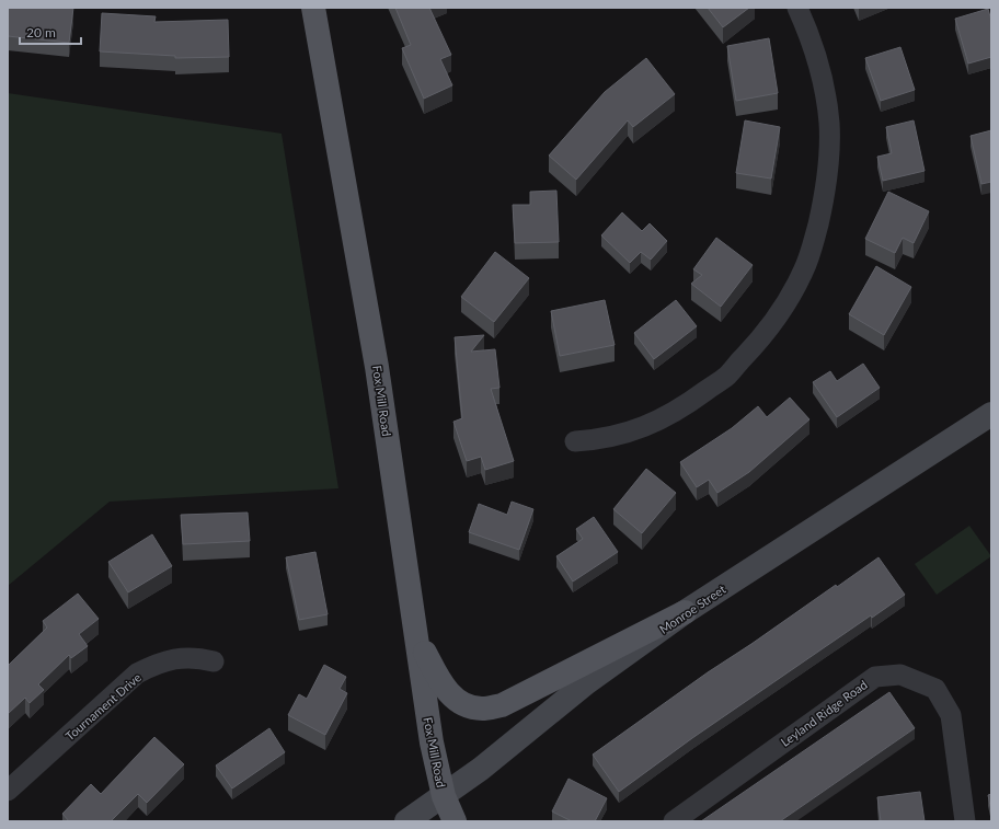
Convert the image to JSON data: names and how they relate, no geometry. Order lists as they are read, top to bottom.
{
  "streets": {
    "main road": ["Fox Mill Road", "Monroe Street"],
    "street": ["Tournament Drive", "Leyland Ridge Road"]
  },
  "crossings": [
    ["Fox Mill Road", "Monroe Street"]
  ],
  "scale_bar": "20 m"
}
